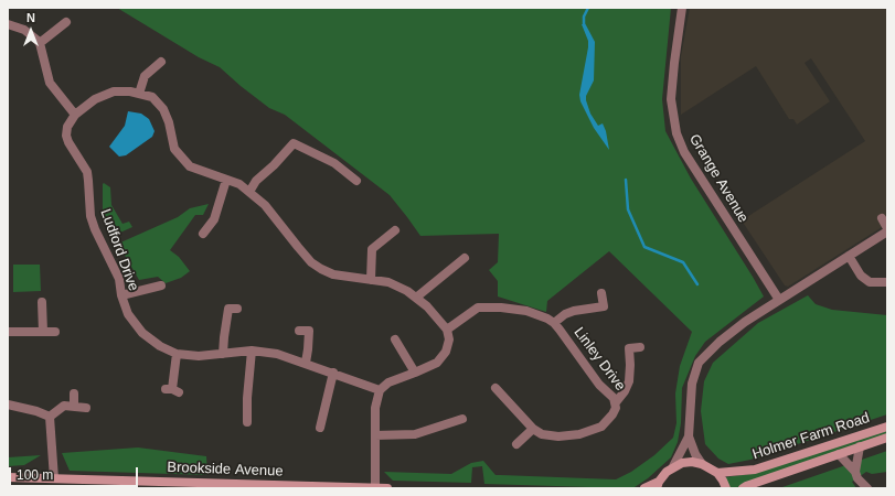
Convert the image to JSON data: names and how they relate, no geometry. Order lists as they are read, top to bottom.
{
  "streets": {
    "street": [
      "Grange Avenue",
      "Ludford Drive",
      "Linley Drive",
      "Holmer Farm Road",
      "Brookside Avenue"
    ]
  },
  "crossings": [
    ["Ludford Drive", "Linley Drive"]
  ],
  "scale_bar": "100 m",
  "north": "top"
}
